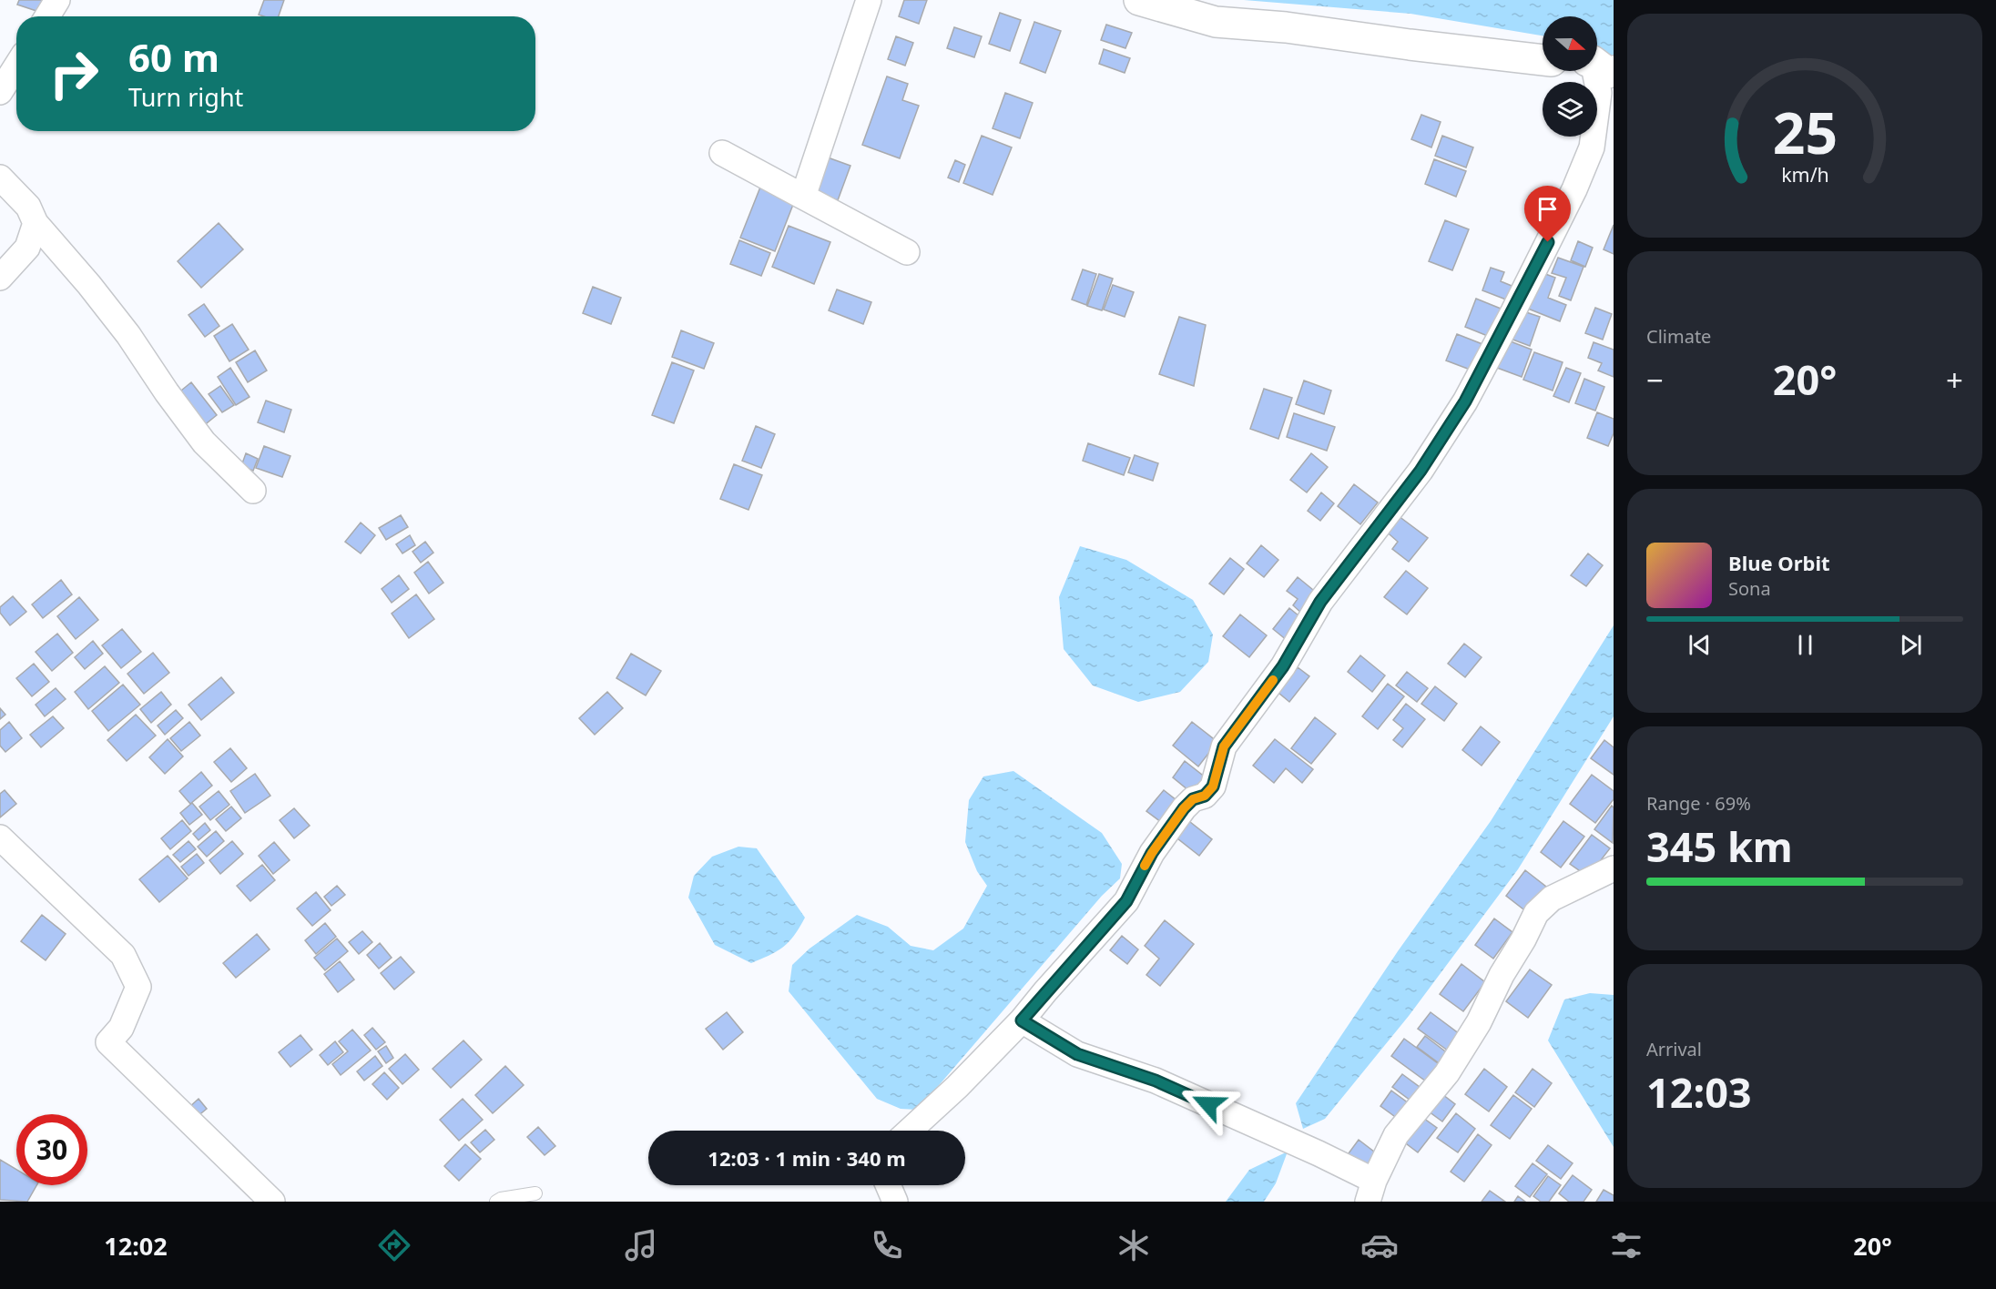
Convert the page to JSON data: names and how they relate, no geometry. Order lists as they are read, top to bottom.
{
  "north": "right",
  "page": {
    "turn": ["60 m", "Turn right"],
    "tile": [
      "Climate",
      ["Range · 69%", "345 km"],
      ["Arrival", "12:03"]
    ],
    "heat": ["−", "20°", "+"],
    "song": ["Blue Orbit", "Sona"],
    "limit": "30",
    "trip": "12:03 · 1 min · 340 m",
    "tabs": ["12:02", "20°"],
    "gauge": ["25", "km/h"]
  }
}
